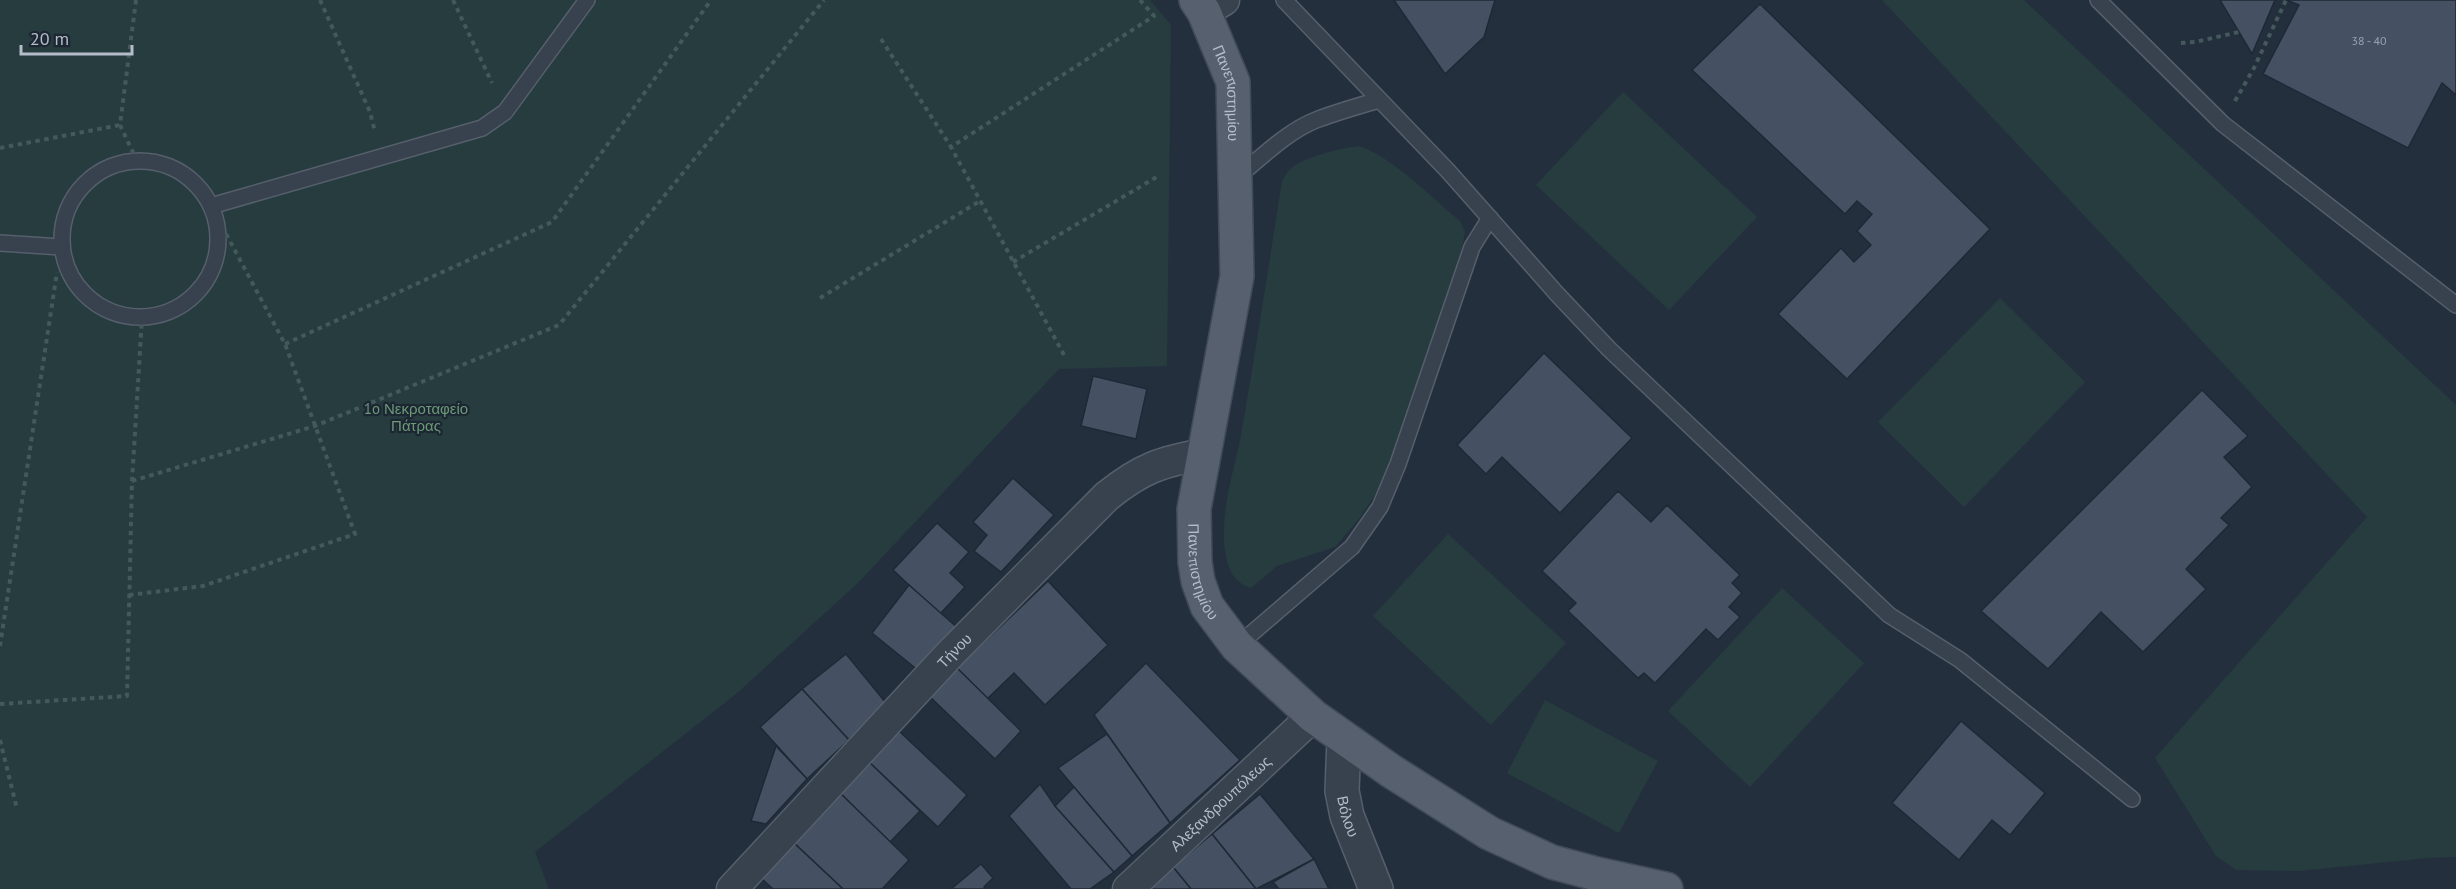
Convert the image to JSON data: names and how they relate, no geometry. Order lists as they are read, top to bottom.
{
  "streets": {
    "main road": ["Πανεπιστημίου"],
    "street": ["Τήνου", "Αλεξανδρουπόλεως", "Βόλου"]
  },
  "crossings": [
    ["Πανεπιστημίου", "Τήνου"],
    ["Πανεπιστημίου", "Αλεξανδρουπόλεως"],
    ["Πανεπιστημίου", "Βόλου"]
  ],
  "parks": ["1o Νεκροταφείο Πάτρας"],
  "house_numbers": ["38 - 40"],
  "scale_bar": "20 m"
}
